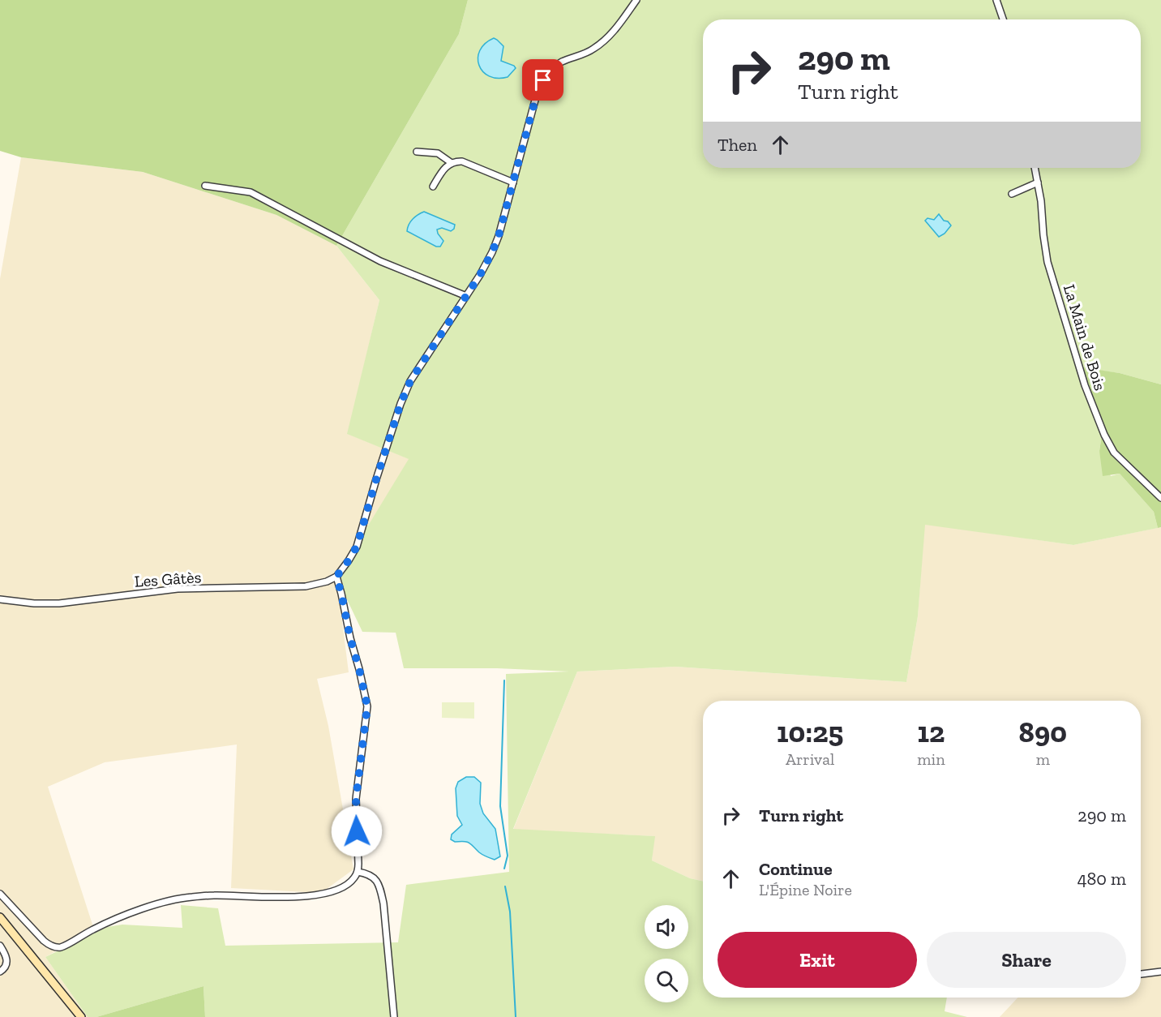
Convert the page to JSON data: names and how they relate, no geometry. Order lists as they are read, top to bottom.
{
  "streets": {
    "street": ["La Main de Bois", "Les Gâtès"]
  },
  "page": {
    "turn": ["290 m", "Turn right"],
    "then": "Then",
    "eta": [
      "10:25",
      "Arrival",
      "12",
      "min",
      "890",
      "m"
    ],
    "list": [
      {
        "name": "Turn right",
        "value": "290 m"
      },
      {
        "name": "Continue",
        "note": "L'Épine Noire",
        "value": "480 m"
      }
    ],
    "buttons": ["Exit", "Share"]
  }
}
